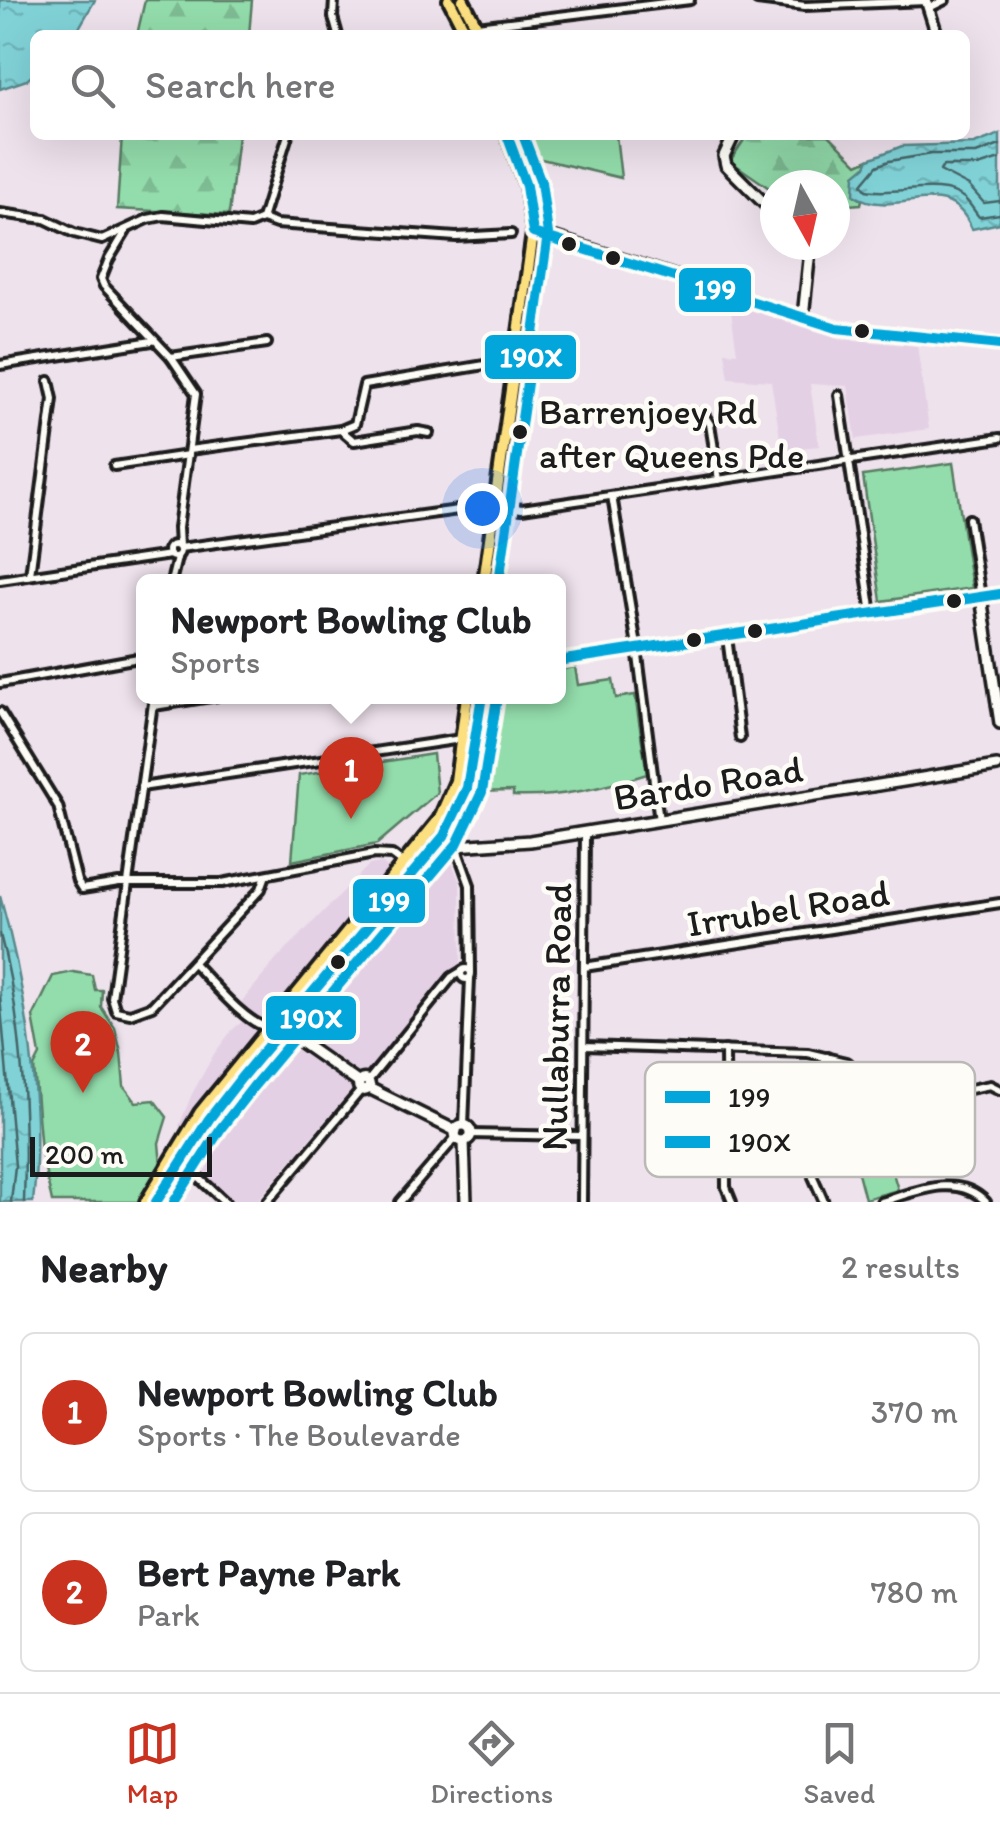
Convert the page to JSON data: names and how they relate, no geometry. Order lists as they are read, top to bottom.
{
  "streets": {
    "street": ["Bardo Road", "Irrubel Road", "Nullaburra Road"]
  },
  "crossings": [
    ["Bardo Road", "Nullaburra Road"],
    ["Irrubel Road", "Nullaburra Road"]
  ],
  "places": ["Barrenjoey Rd after Queens Pde"],
  "lines": ["transit line 199", "transit line 190X"],
  "legend": ["199", "190X"],
  "scale_bar": "200 m",
  "north": "bottom",
  "page": {
    "search": "Search here",
    "popup": ["Newport Bowling Club", "Sports"],
    "pins": ["1", "2"],
    "scale": "200 m",
    "heading": ["Nearby", "2 results"],
    "list": [
      {
        "mark": "1",
        "name": "Newport Bowling Club",
        "note": "Sports · The Boulevarde",
        "value": "370 m"
      },
      {
        "mark": "2",
        "name": "Bert Payne Park",
        "note": "Park",
        "value": "780 m"
      }
    ],
    "nav": ["Map", "Directions", "Saved"]
  }
}
